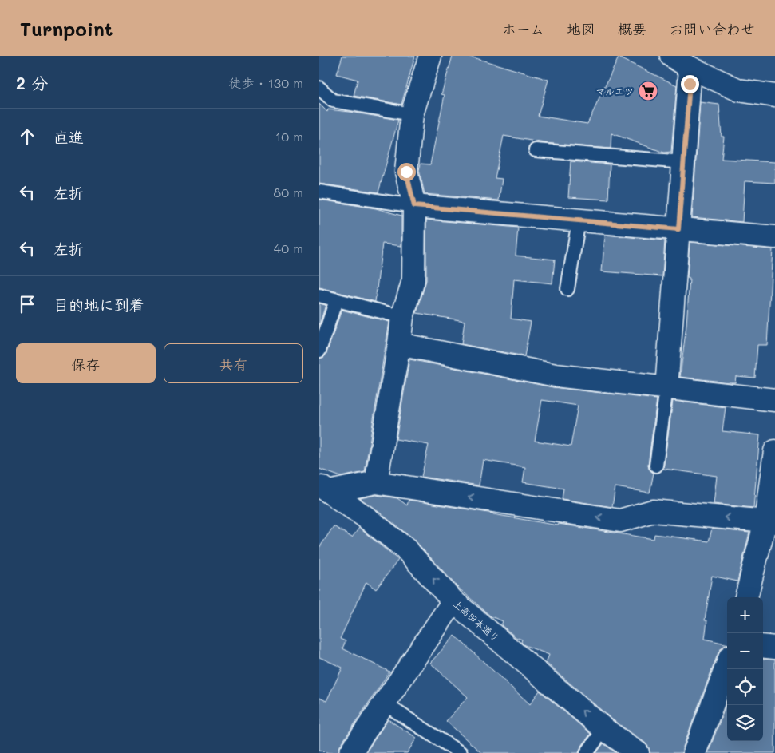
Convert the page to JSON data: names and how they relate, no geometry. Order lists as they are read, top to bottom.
{
  "streets": {
    "street": ["上高田本通り"]
  },
  "one_way": ["上高田本通り"],
  "places": {
    "supermarket": ["マルエツ"]
  },
  "page": {
    "header": "Turnpoint",
    "nav": [
      "ホーム",
      "地図",
      "概要",
      "お問い合わせ"
    ],
    "heading": ["2 分", "徒歩 · 130 m"],
    "list": [
      ["直進", "10 m"],
      ["左折", "80 m"],
      ["左折", "40 m"],
      "目的地に到着"
    ],
    "buttons": ["保存", "共有"],
    "map_buttons": ["+", "−"]
  }
}
